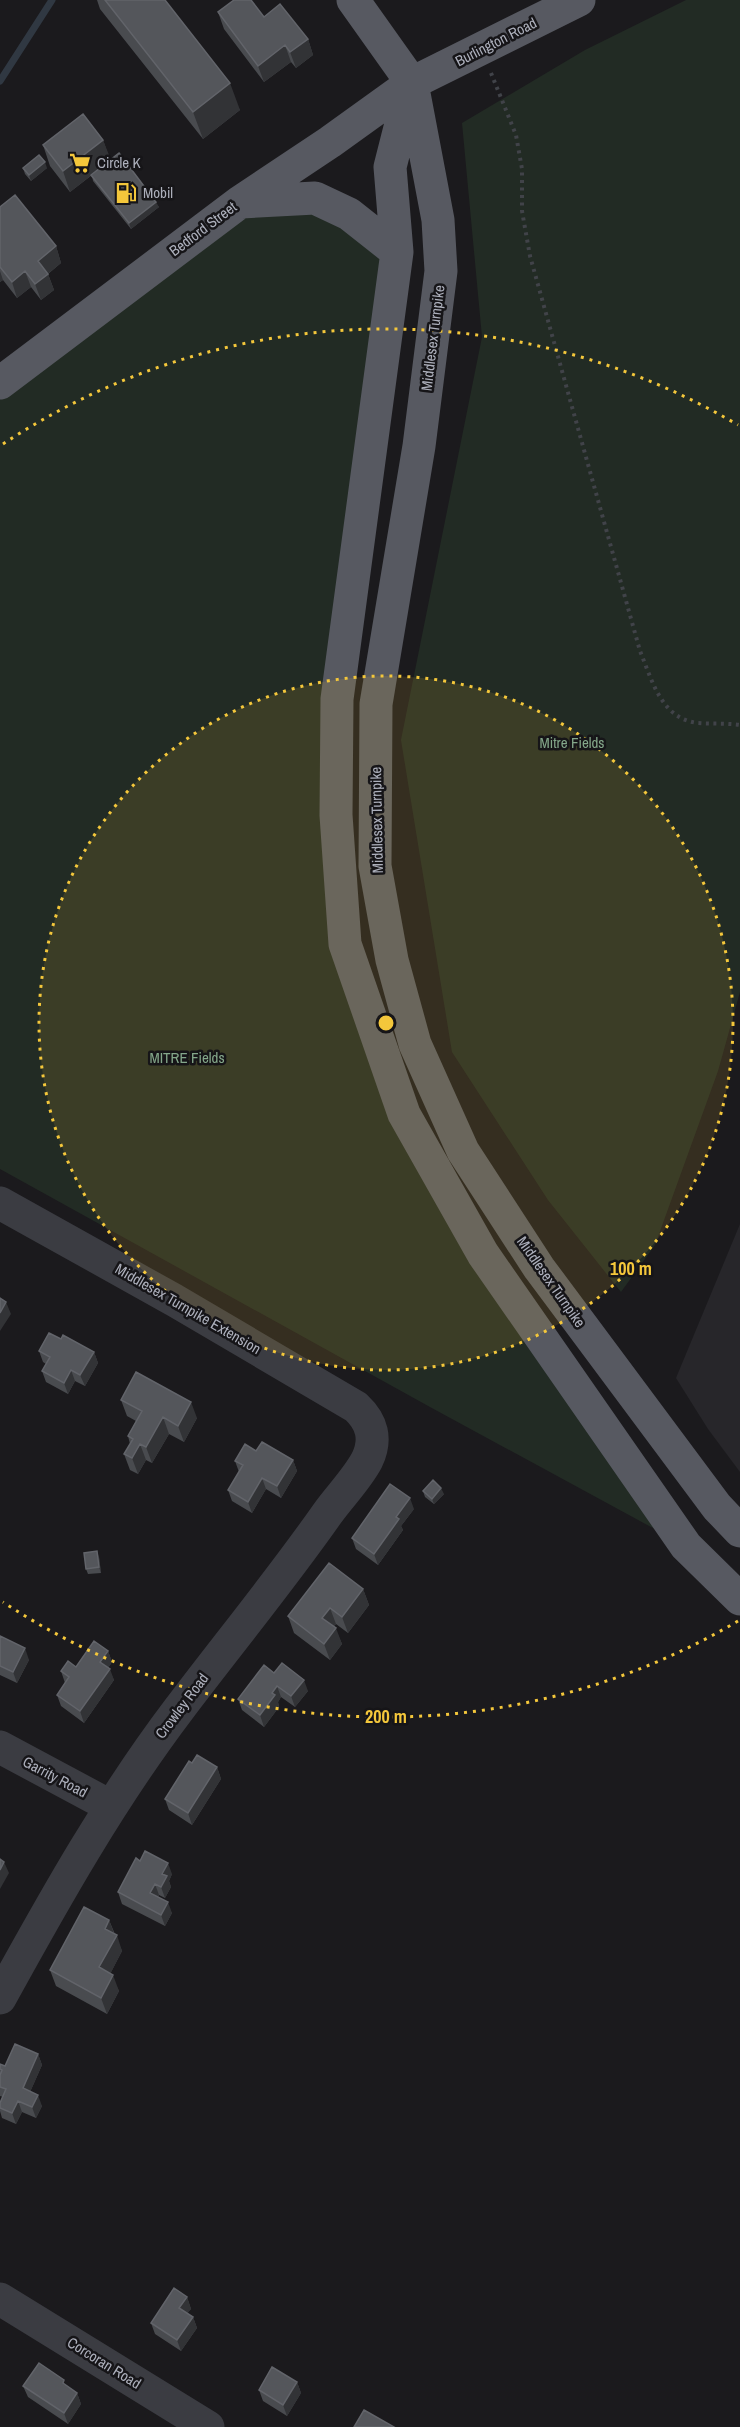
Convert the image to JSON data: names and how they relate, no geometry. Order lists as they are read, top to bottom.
{
  "streets": {
    "main road": ["Burlington Road", "Bedford Street", "Middlesex Turnpike"],
    "street": [
      "Middlesex Turnpike Extension",
      "Crowley Road",
      "Garrity Road",
      "Corcoran Road"
    ]
  },
  "crossings": [
    ["Burlington Road", "Bedford Street"],
    ["Burlington Road", "Middlesex Turnpike"],
    ["Bedford Street", "Middlesex Turnpike"],
    ["Middlesex Turnpike Extension", "Crowley Road"],
    ["Crowley Road", "Garrity Road"]
  ],
  "parks": ["Mitre Fields", "MITRE Fields"],
  "places": {
    "supermarket": ["Circle K"],
    "fuel station": ["Mobil"]
  },
  "rings": ["100 m", "200 m"]
}
